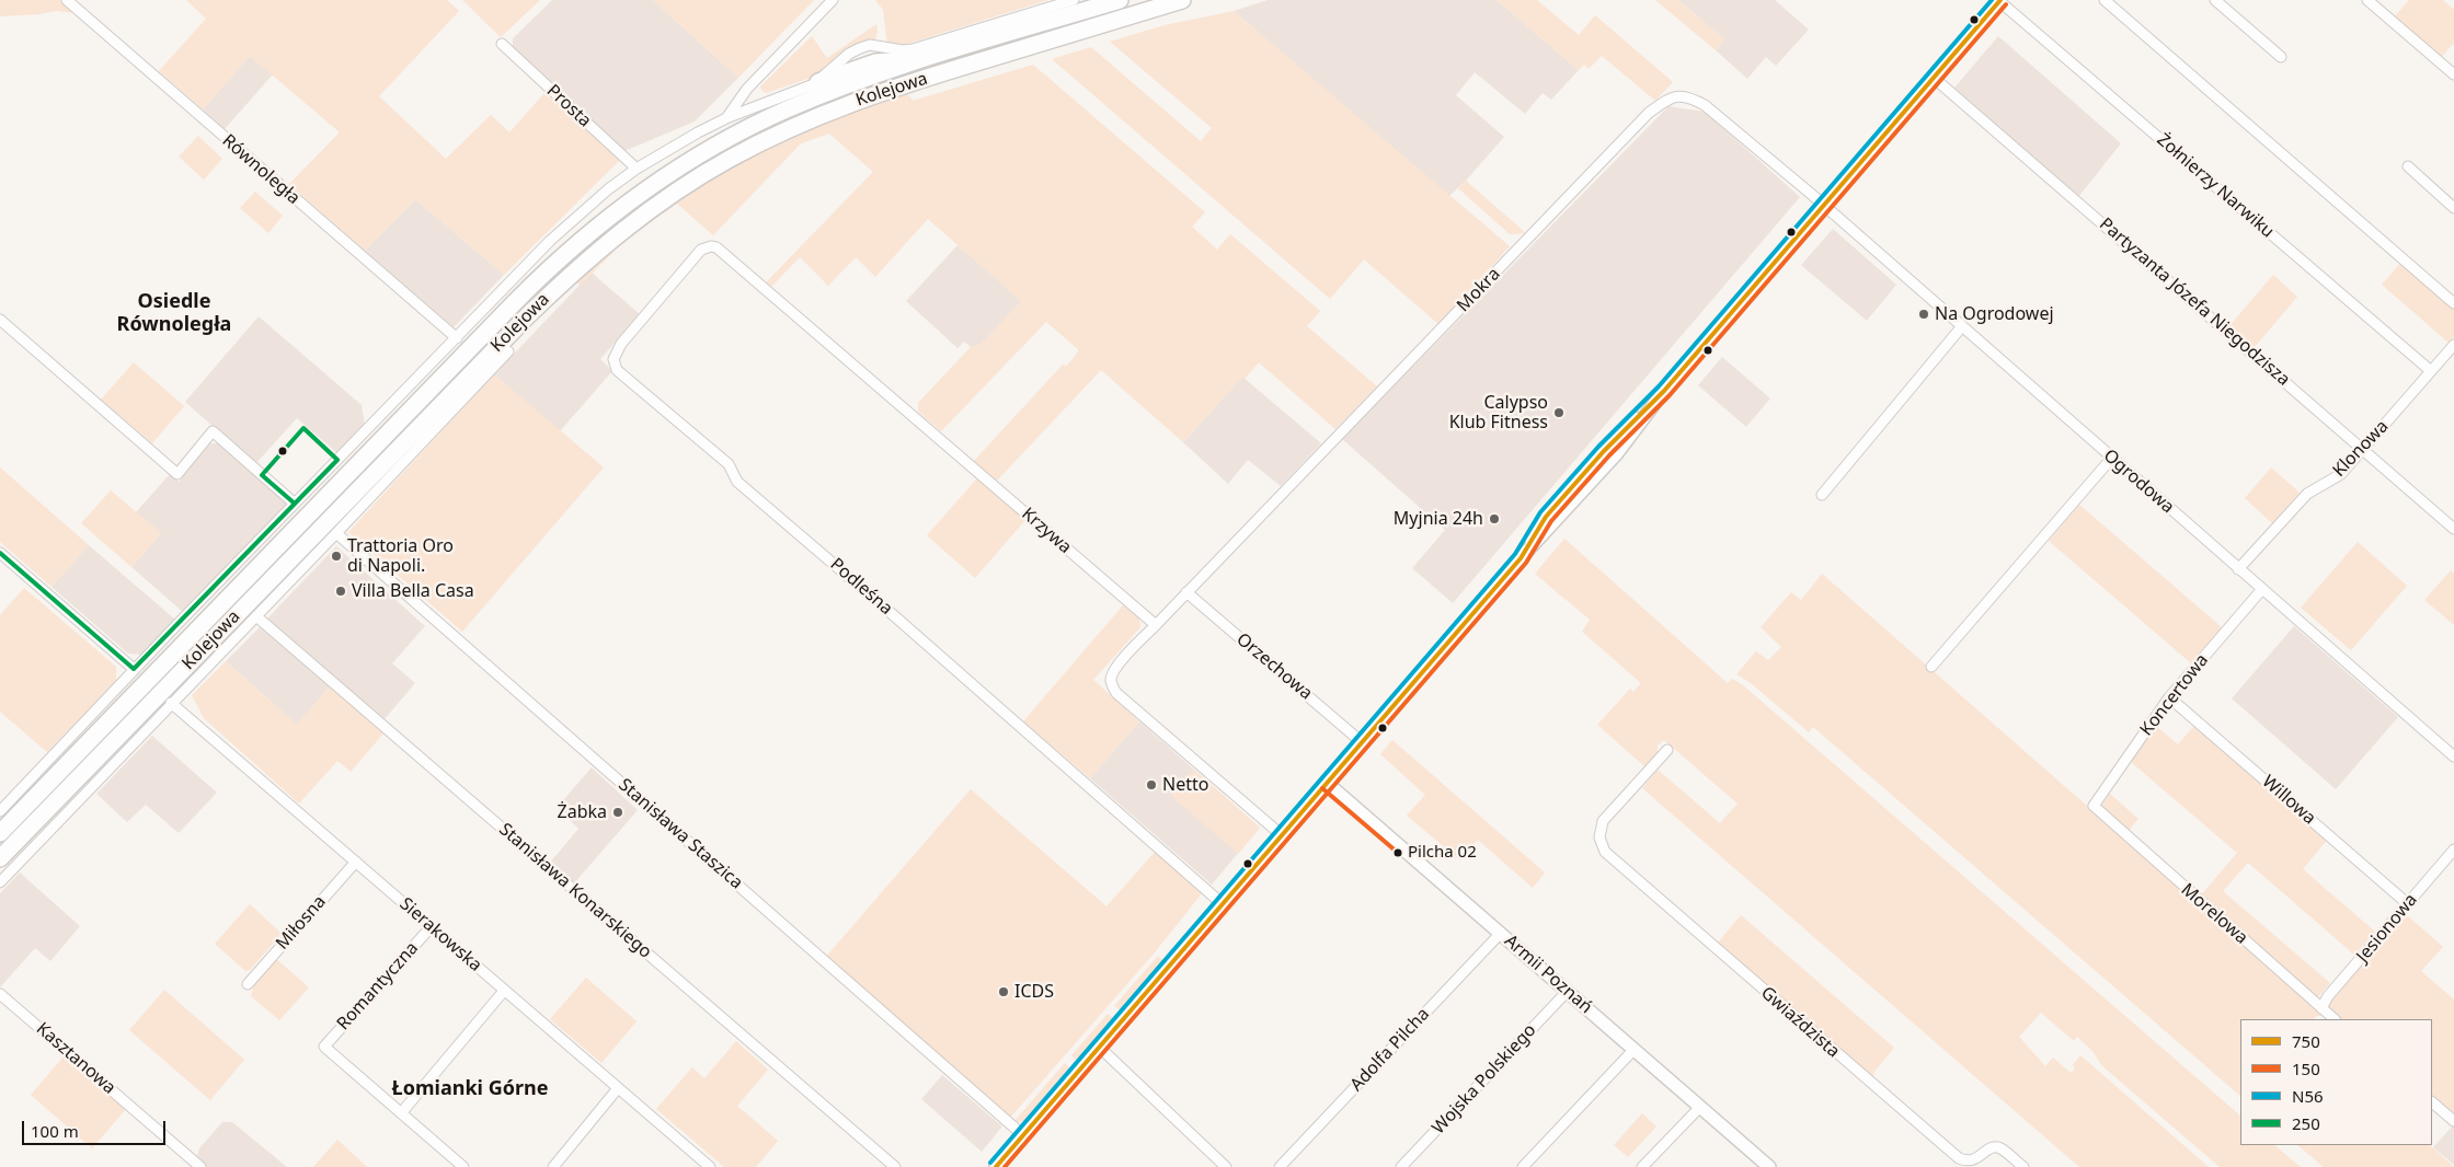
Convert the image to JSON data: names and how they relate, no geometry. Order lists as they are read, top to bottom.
{
  "streets": {
    "highway": ["Kolejowa"],
    "street": [
      "Prosta",
      "Równoległa",
      "Żołnierzy Narwiku",
      "Mokra",
      "Partyzanta Józefa Niegodzisza",
      "Klonowa",
      "Ogrodowa",
      "Krzywa",
      "Podleśna",
      "Orzechowa",
      "Koncertowa",
      "Willowa",
      "Stanisława Staszica",
      "Stanisława Konarskiego",
      "Morelowa",
      "Miłosna",
      "Jesionowa",
      "Sierakowska",
      "Armii Poznań",
      "Romantyczna",
      "Gwiaździsta",
      "Adolfa Pilcha",
      "Kasztanowa",
      "Wojska Polskiego"
    ]
  },
  "crossings": [
    ["Kolejowa", "Prosta"],
    ["Kolejowa", "Równoległa"],
    ["Kolejowa", "Stanisława Staszica"],
    ["Kolejowa", "Stanisława Konarskiego"],
    ["Kolejowa", "Sierakowska"],
    ["Żołnierzy Narwiku", "Klonowa"],
    ["Mokra", "Ogrodowa"],
    ["Mokra", "Krzywa"],
    ["Mokra", "Orzechowa"],
    ["Partyzanta Józefa Niegodzisza", "Klonowa"],
    ["Klonowa", "Ogrodowa"],
    ["Ogrodowa", "Koncertowa"],
    ["Krzywa", "Podleśna"],
    ["Koncertowa", "Willowa"],
    ["Koncertowa", "Morelowa"],
    ["Willowa", "Jesionowa"],
    ["Morelowa", "Jesionowa"],
    ["Miłosna", "Sierakowska"],
    ["Sierakowska", "Romantyczna"],
    ["Armii Poznań", "Adolfa Pilcha"],
    ["Armii Poznań", "Wojska Polskiego"]
  ],
  "districts": ["Osiedle Równoległa", "Łomianki Górne"],
  "places": [
    "Na Ogrodowej",
    "Calypso Klub Fitness",
    "Myjnia 24h",
    "Trattoria Oro di Napoli.",
    "Villa Bella Casa",
    "Netto",
    "Żabka",
    "Pilcha 02",
    "ICDS"
  ],
  "lines": [
    "transit line 750",
    "transit line N56",
    "transit line 150",
    "transit line 250"
  ],
  "legend": [
    "750",
    "150",
    "N56",
    "250"
  ],
  "scale_bar": "100 m"
}
